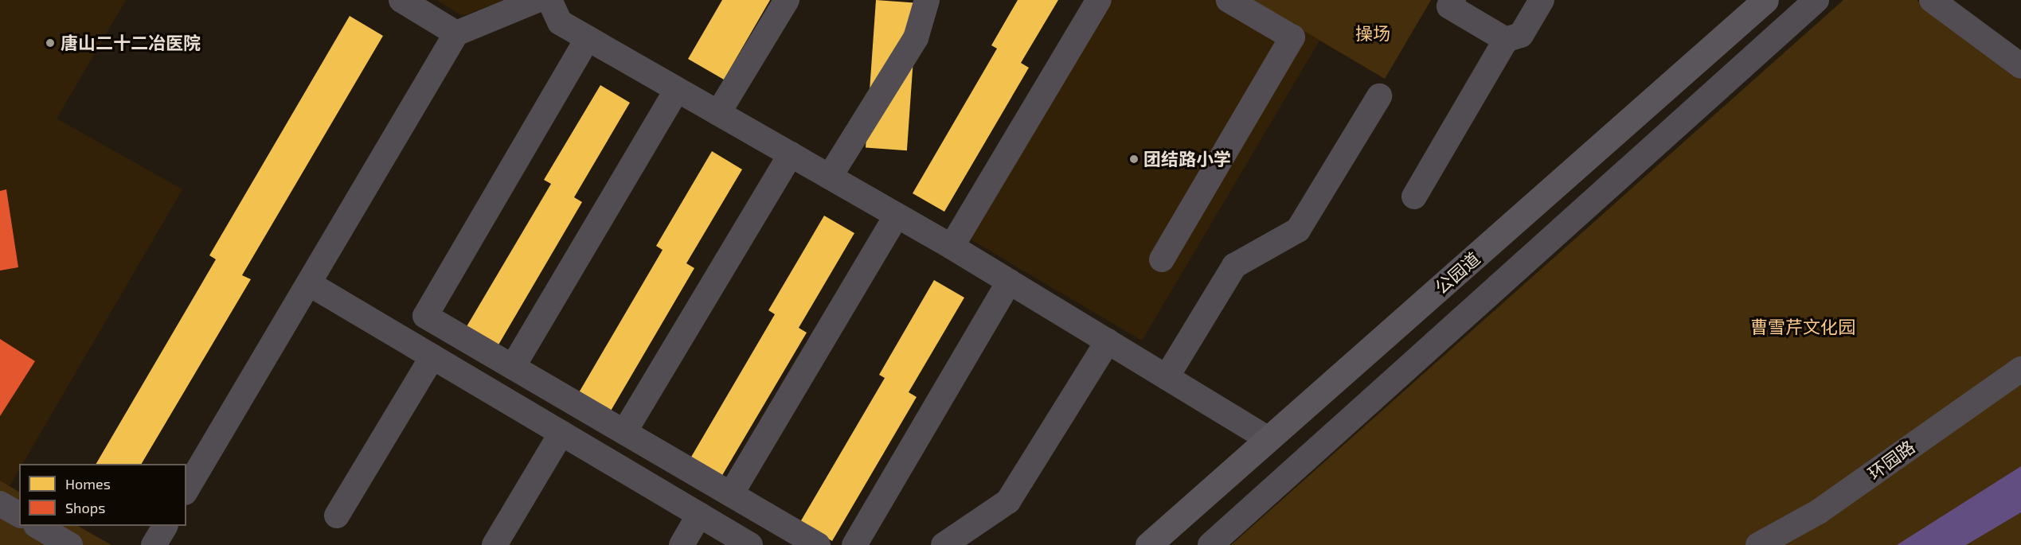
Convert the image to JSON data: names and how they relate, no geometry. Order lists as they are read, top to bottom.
{
  "streets": {
    "main road": ["公园道"],
    "street": ["环园路"]
  },
  "parks": ["操场", "曹雪芹文化园"],
  "places": ["唐山二十二冶医院", "团结路小学"],
  "legend": ["Homes", "Shops"]
}
